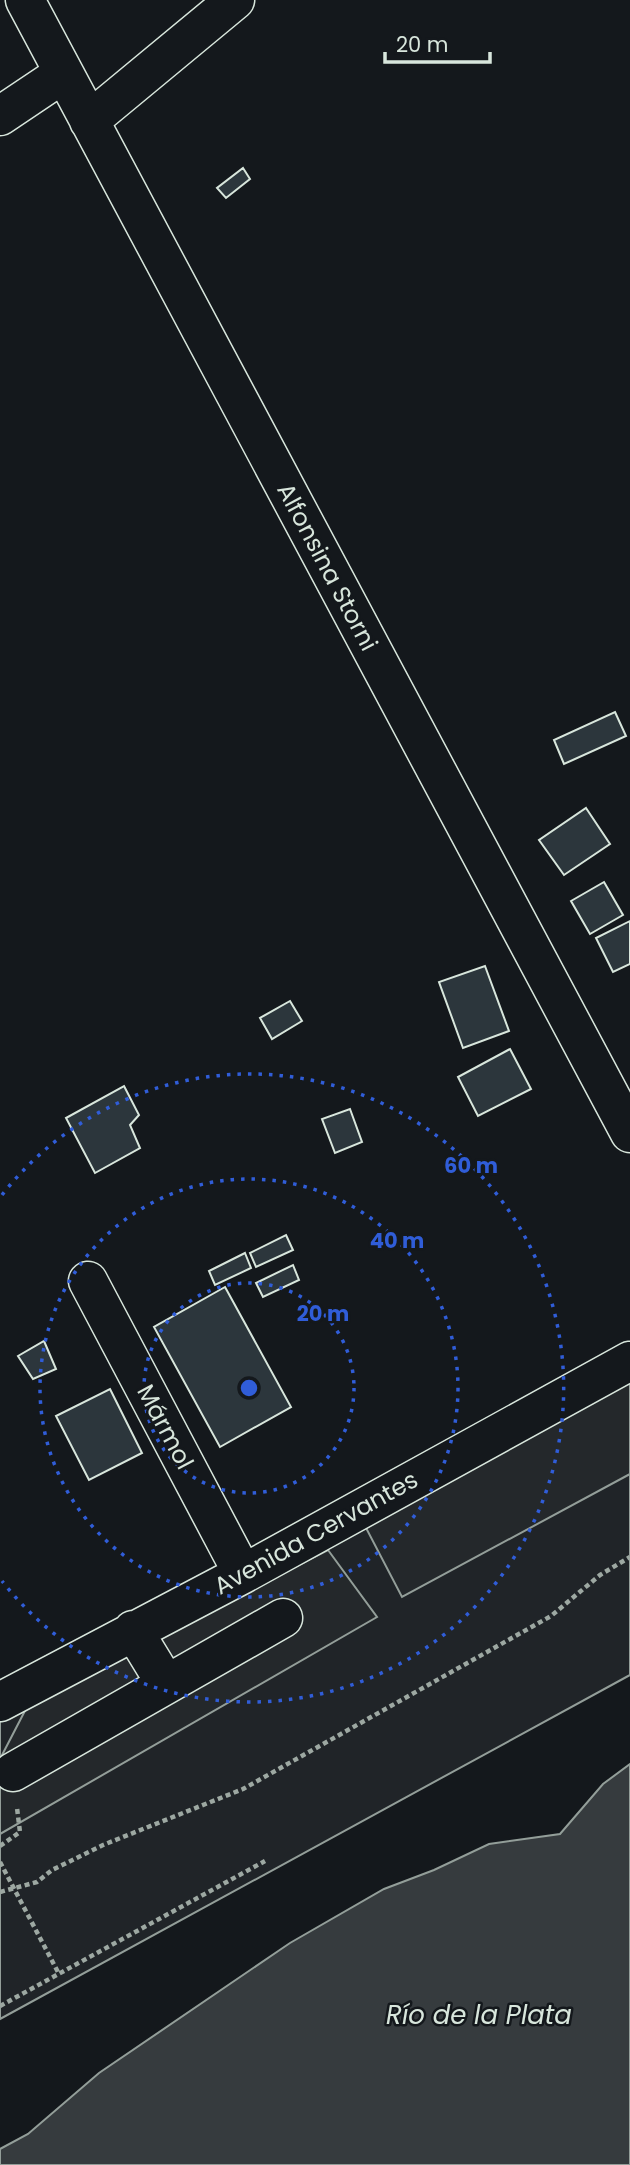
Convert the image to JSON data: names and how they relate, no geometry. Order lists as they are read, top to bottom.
{
  "streets": {
    "street": ["Alfonsina Storni", "Mármol", "Avenida Cervantes"]
  },
  "crossings": [
    ["Mármol", "Avenida Cervantes"]
  ],
  "water": ["Río de la Plata"],
  "scale_bar": "20 m",
  "rings": ["60 m", "40 m", "20 m"]
}
